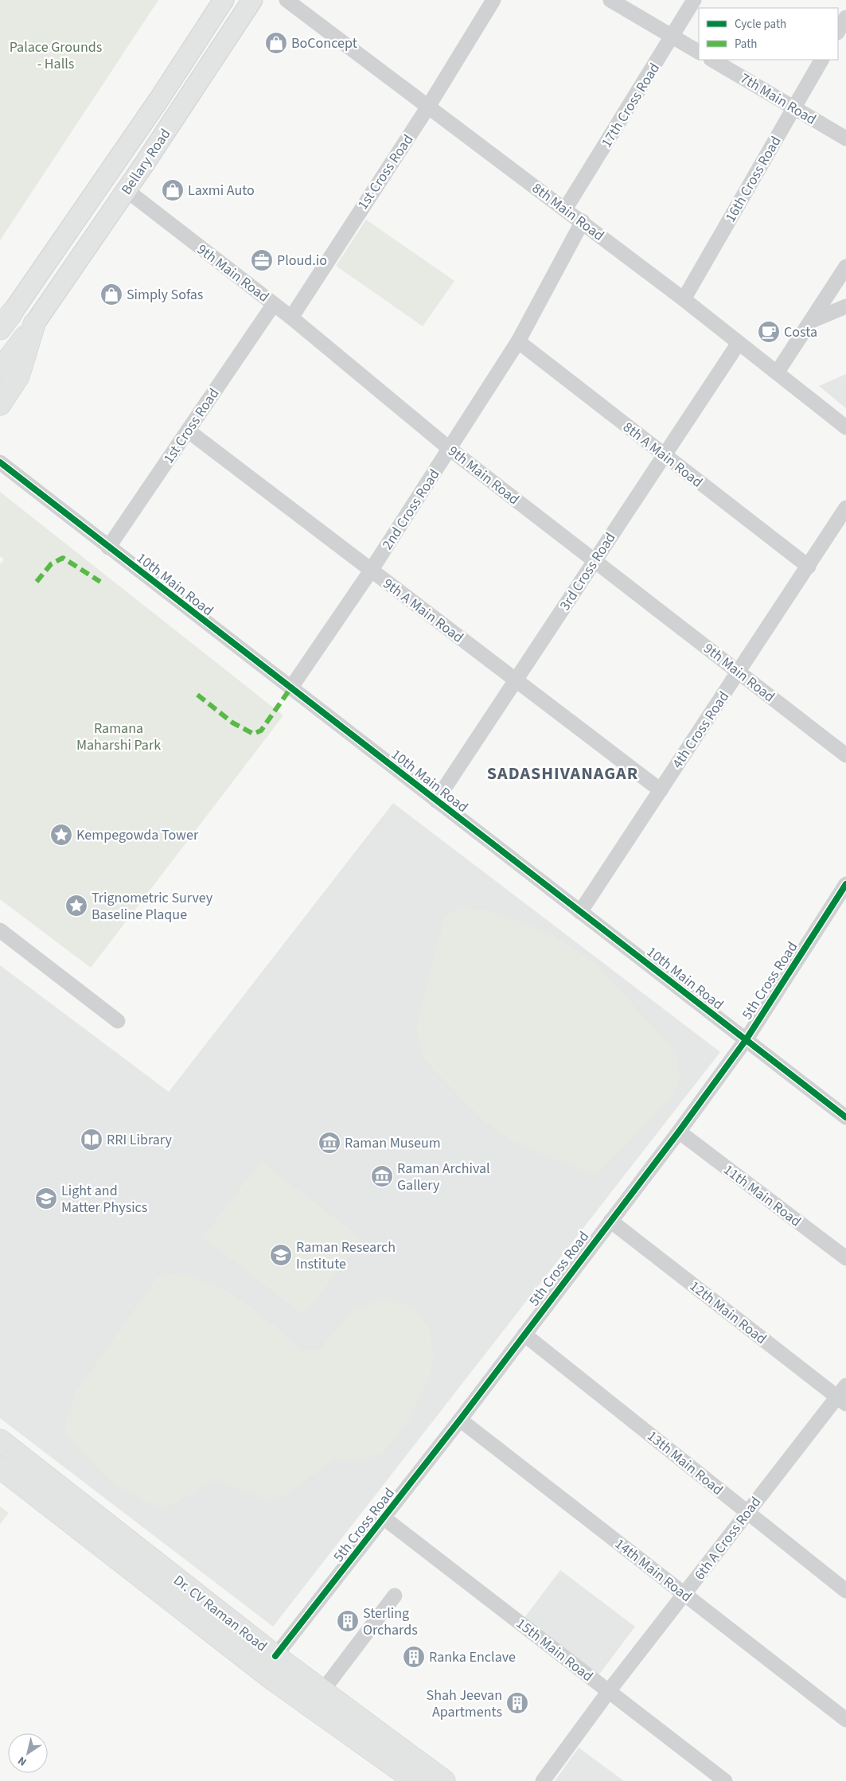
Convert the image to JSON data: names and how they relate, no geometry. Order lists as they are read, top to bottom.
{
  "streets": {
    "highway": ["Dr. CV Raman Road"],
    "main road": ["Bellary Road"],
    "street": [
      "7th Main Road",
      "17th Cross Road",
      "1st Cross Road",
      "16th Cross Road",
      "8th Main Road",
      "9th Main Road",
      "8th A Main Road",
      "2nd Cross Road",
      "3rd Cross Road",
      "10th Main Road",
      "9th A Main Road",
      "4th Cross Road",
      "5th Cross Road",
      "11th Main Road",
      "12th Main Road",
      "13th Main Road",
      "6th A Cross Road",
      "14th Main Road",
      "15th Main Road"
    ]
  },
  "crossings": [
    ["7th Main Road", "16th Cross Road"],
    ["17th Cross Road", "8th Main Road"],
    ["Bellary Road", "9th Main Road"],
    ["1st Cross Road", "8th Main Road"],
    ["1st Cross Road", "9th Main Road"],
    ["1st Cross Road", "10th Main Road"],
    ["1st Cross Road", "9th A Main Road"],
    ["16th Cross Road", "8th Main Road"],
    ["8th Main Road", "2nd Cross Road"],
    ["8th Main Road", "3rd Cross Road"],
    ["9th Main Road", "2nd Cross Road"],
    ["9th Main Road", "3rd Cross Road"],
    ["9th Main Road", "4th Cross Road"],
    ["8th A Main Road", "2nd Cross Road"],
    ["8th A Main Road", "3rd Cross Road"],
    ["8th A Main Road", "4th Cross Road"],
    ["2nd Cross Road", "10th Main Road"],
    ["2nd Cross Road", "9th A Main Road"],
    ["3rd Cross Road", "10th Main Road"],
    ["3rd Cross Road", "9th A Main Road"],
    ["10th Main Road", "4th Cross Road"],
    ["10th Main Road", "5th Cross Road"],
    ["9th A Main Road", "4th Cross Road"],
    ["5th Cross Road", "11th Main Road"],
    ["5th Cross Road", "12th Main Road"],
    ["5th Cross Road", "13th Main Road"],
    ["5th Cross Road", "14th Main Road"],
    ["5th Cross Road", "Dr. CV Raman Road"],
    ["5th Cross Road", "15th Main Road"],
    ["12th Main Road", "6th A Cross Road"],
    ["13th Main Road", "6th A Cross Road"],
    ["6th A Cross Road", "14th Main Road"],
    ["6th A Cross Road", "15th Main Road"]
  ],
  "districts": ["SADASHIVANAGAR"],
  "parks": ["Palace Grounds - Halls", "Ramana Maharshi Park"],
  "places": {
    "shop": ["BoConcept", "Laxmi Auto", "Simply Sofas"],
    "office": ["Ploud.io"],
    "cafe": ["Costa"],
    "place": ["Kempegowda Tower", "Trignometric Survey Baseline Plaque"],
    "library": ["RRI Library"],
    "museum": ["Raman Museum", "Raman Archival Gallery"],
    "school or university": ["Light and Matter Physics", "Raman Research Institute"],
    "building": ["Sterling Orchards", "Ranka Enclave", "Shah Jeevan Apartments"]
  },
  "legend": ["Cycle path", "Path"],
  "north": "bottom left"
}
